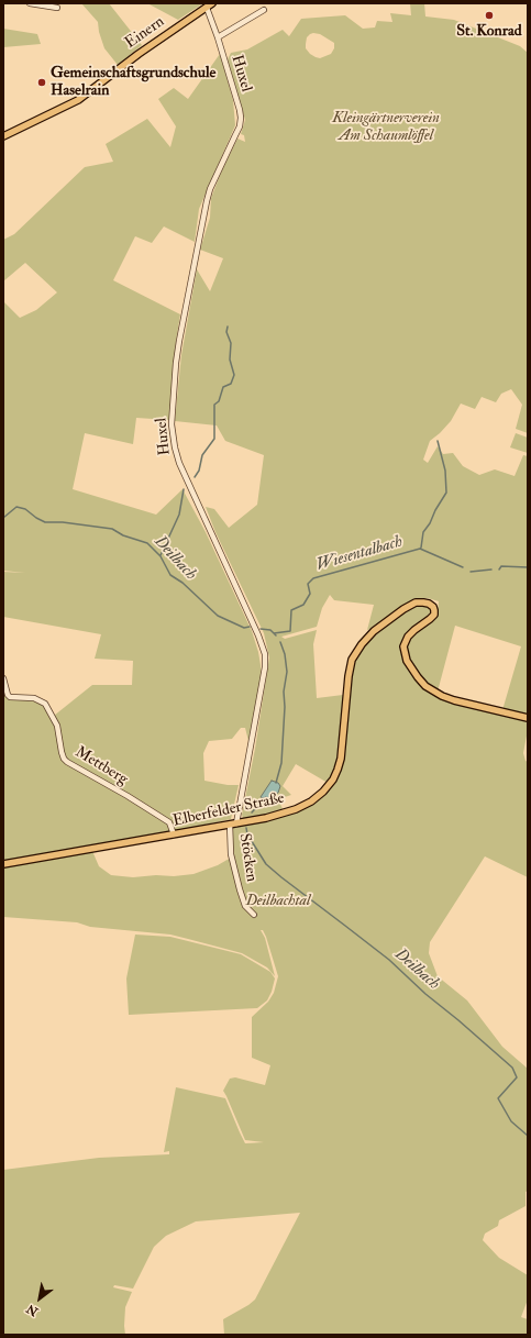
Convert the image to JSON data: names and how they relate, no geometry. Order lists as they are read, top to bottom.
{
  "streets": {
    "main road": ["Einern", "Elberfelder Straße"],
    "street": ["Huxel", "Mettberg", "Stöcken"]
  },
  "crossings": [
    ["Einern", "Huxel"],
    ["Huxel", "Elberfelder Straße"],
    ["Huxel", "Stöcken"],
    ["Mettberg", "Elberfelder Straße"],
    ["Elberfelder Straße", "Stöcken"]
  ],
  "water": ["Wiesentalbach", "Deilbach"],
  "parks": ["Kleingärtnerverein Am Schaumlöffel", "Deilbachtal"],
  "places": ["St. Konrad", "Gemeinschaftsgrundschule Haselrain"],
  "north": "bottom left"
}
